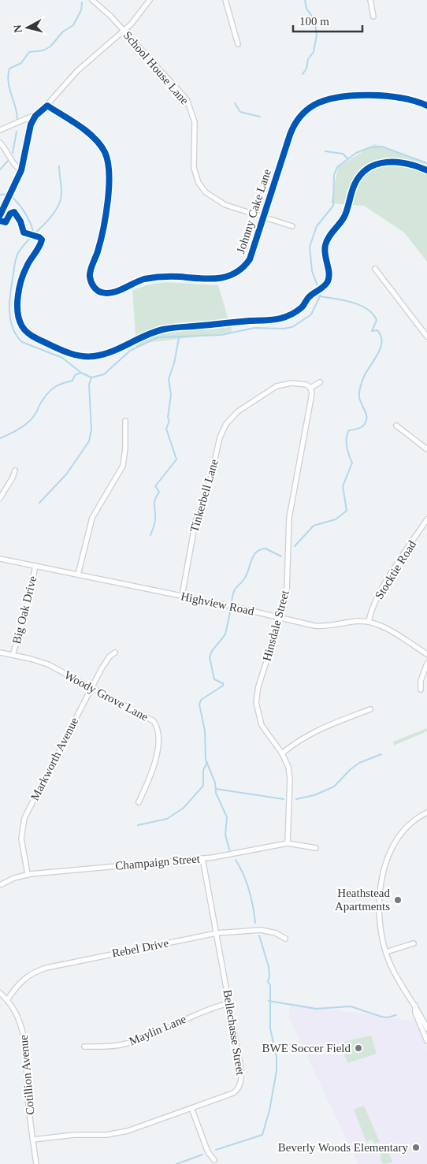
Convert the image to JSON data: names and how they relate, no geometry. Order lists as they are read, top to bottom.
{
  "streets": {
    "street": [
      "School House Lane",
      "Johnny Cake Lane",
      "Tinkerbell Lane",
      "Stocktie Road",
      "Highview Road",
      "Big Oak Drive",
      "Hinsdale Street",
      "Woody Grove Lane",
      "Markworth Avenue",
      "Champaign Street",
      "Rebel Drive",
      "Maylin Lane",
      "Bellechasse Street",
      "Cotillion Avenue"
    ]
  },
  "crossings": [
    ["School House Lane", "Johnny Cake Lane"],
    ["Tinkerbell Lane", "Highview Road"],
    ["Tinkerbell Lane", "Hinsdale Street"],
    ["Stocktie Road", "Highview Road"],
    ["Highview Road", "Big Oak Drive"],
    ["Highview Road", "Hinsdale Street"],
    ["Big Oak Drive", "Woody Grove Lane"],
    ["Hinsdale Street", "Champaign Street"],
    ["Woody Grove Lane", "Markworth Avenue"],
    ["Markworth Avenue", "Champaign Street"],
    ["Champaign Street", "Bellechasse Street"],
    ["Rebel Drive", "Bellechasse Street"],
    ["Rebel Drive", "Cotillion Avenue"],
    ["Maylin Lane", "Bellechasse Street"],
    ["Bellechasse Street", "Cotillion Avenue"]
  ],
  "places": ["Heathstead Apartments", "BWE Soccer Field", "Beverly Woods Elementary"],
  "scale_bar": "100 m",
  "north": "left"
}
